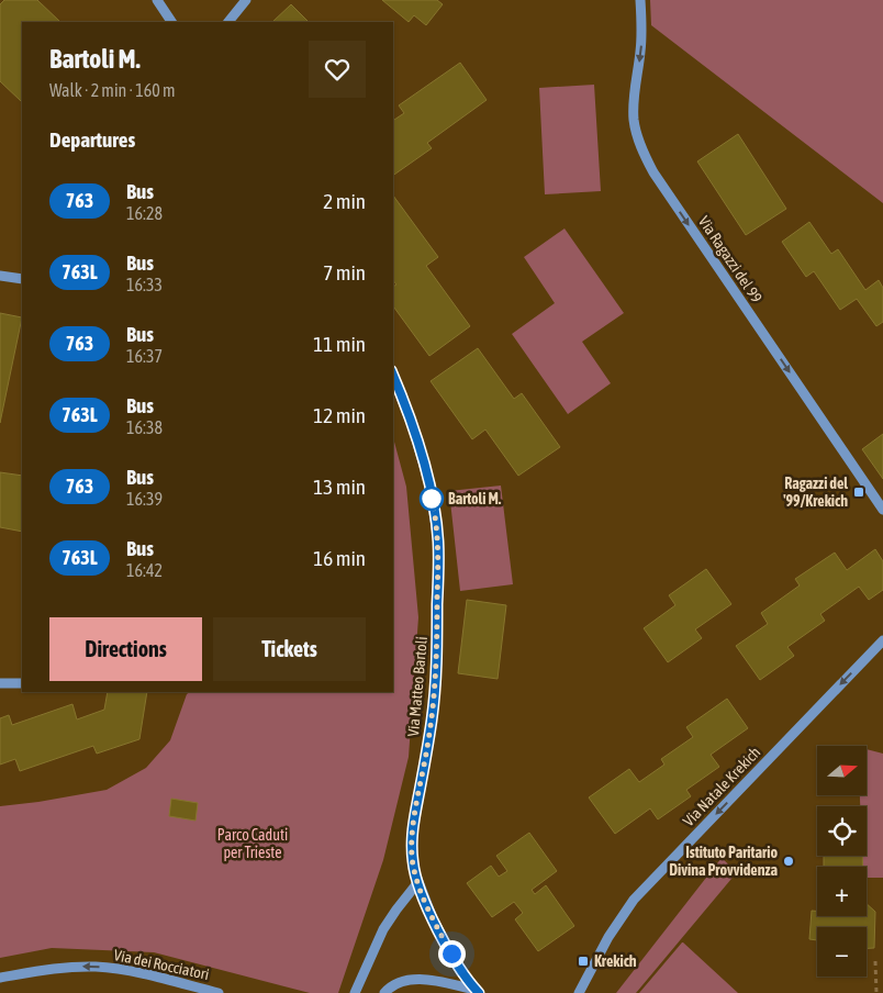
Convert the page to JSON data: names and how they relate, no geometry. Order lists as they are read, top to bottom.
{
  "streets": {
    "street": [
      "Via Ragazzi del 99",
      "Via Matteo Bartoli",
      "Via Natale Krekich",
      "Via dei Rocciatori"
    ]
  },
  "one_way": ["Via Ragazzi del 99", "Via Natale Krekich", "Via dei Rocciatori"],
  "parks": ["Parco Caduti per Trieste"],
  "places": {
    "transit": ["Ragazzi del '99/Krekich", "Krekich"],
    "other": ["Bartoli M.", "Istituto Paritario Divina Provvidenza"]
  },
  "lines": ["bus line 763"],
  "north": "right",
  "page": {
    "heading": [
      ["Bartoli M.", "Walk · 2 min · 160 m"],
      "Departures"
    ],
    "list": [
      {
        "mark": "763",
        "name": "Bus",
        "note": "16:28",
        "value": "2 min"
      },
      {
        "mark": "763L",
        "name": "Bus",
        "note": "16:33",
        "value": "7 min"
      },
      {
        "mark": "763",
        "name": "Bus",
        "note": "16:37",
        "value": "11 min"
      },
      {
        "mark": "763L",
        "name": "Bus",
        "note": "16:38",
        "value": "12 min"
      },
      {
        "mark": "763",
        "name": "Bus",
        "note": "16:39",
        "value": "13 min"
      },
      {
        "mark": "763L",
        "name": "Bus",
        "note": "16:42",
        "value": "16 min"
      }
    ],
    "buttons": ["Directions", "Tickets"],
    "map_buttons": ["+", "−"]
  }
}
